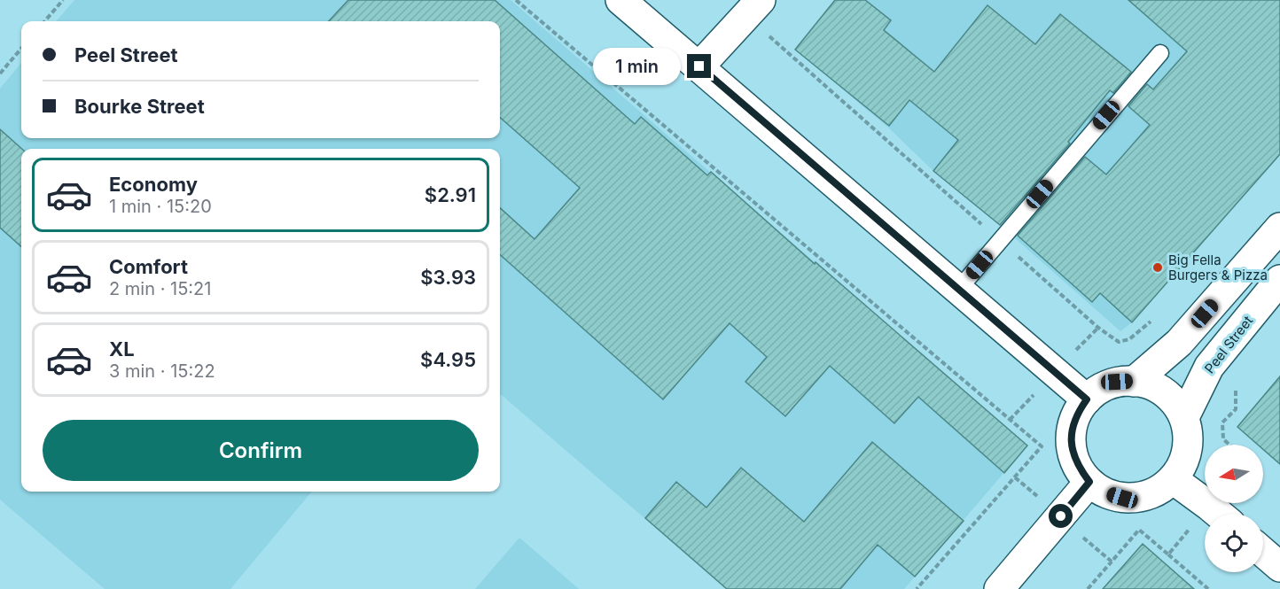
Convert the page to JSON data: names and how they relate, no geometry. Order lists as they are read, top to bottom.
{
  "streets": {
    "main road": ["Peel Street"]
  },
  "places": ["Big Fella Burgers & Pizza"],
  "north": "left",
  "page": {
    "banner": ["Peel Street", "Bourke Street"],
    "bubble": "1 min",
    "list": [
      {
        "name": "Economy",
        "note": "1 min · 15:20",
        "value": "$2.91"
      },
      {
        "name": "Comfort",
        "note": "2 min · 15:21",
        "value": "$3.93"
      },
      {
        "name": "XL",
        "note": "3 min · 15:22",
        "value": "$4.95"
      }
    ],
    "buttons": "Confirm"
  }
}
